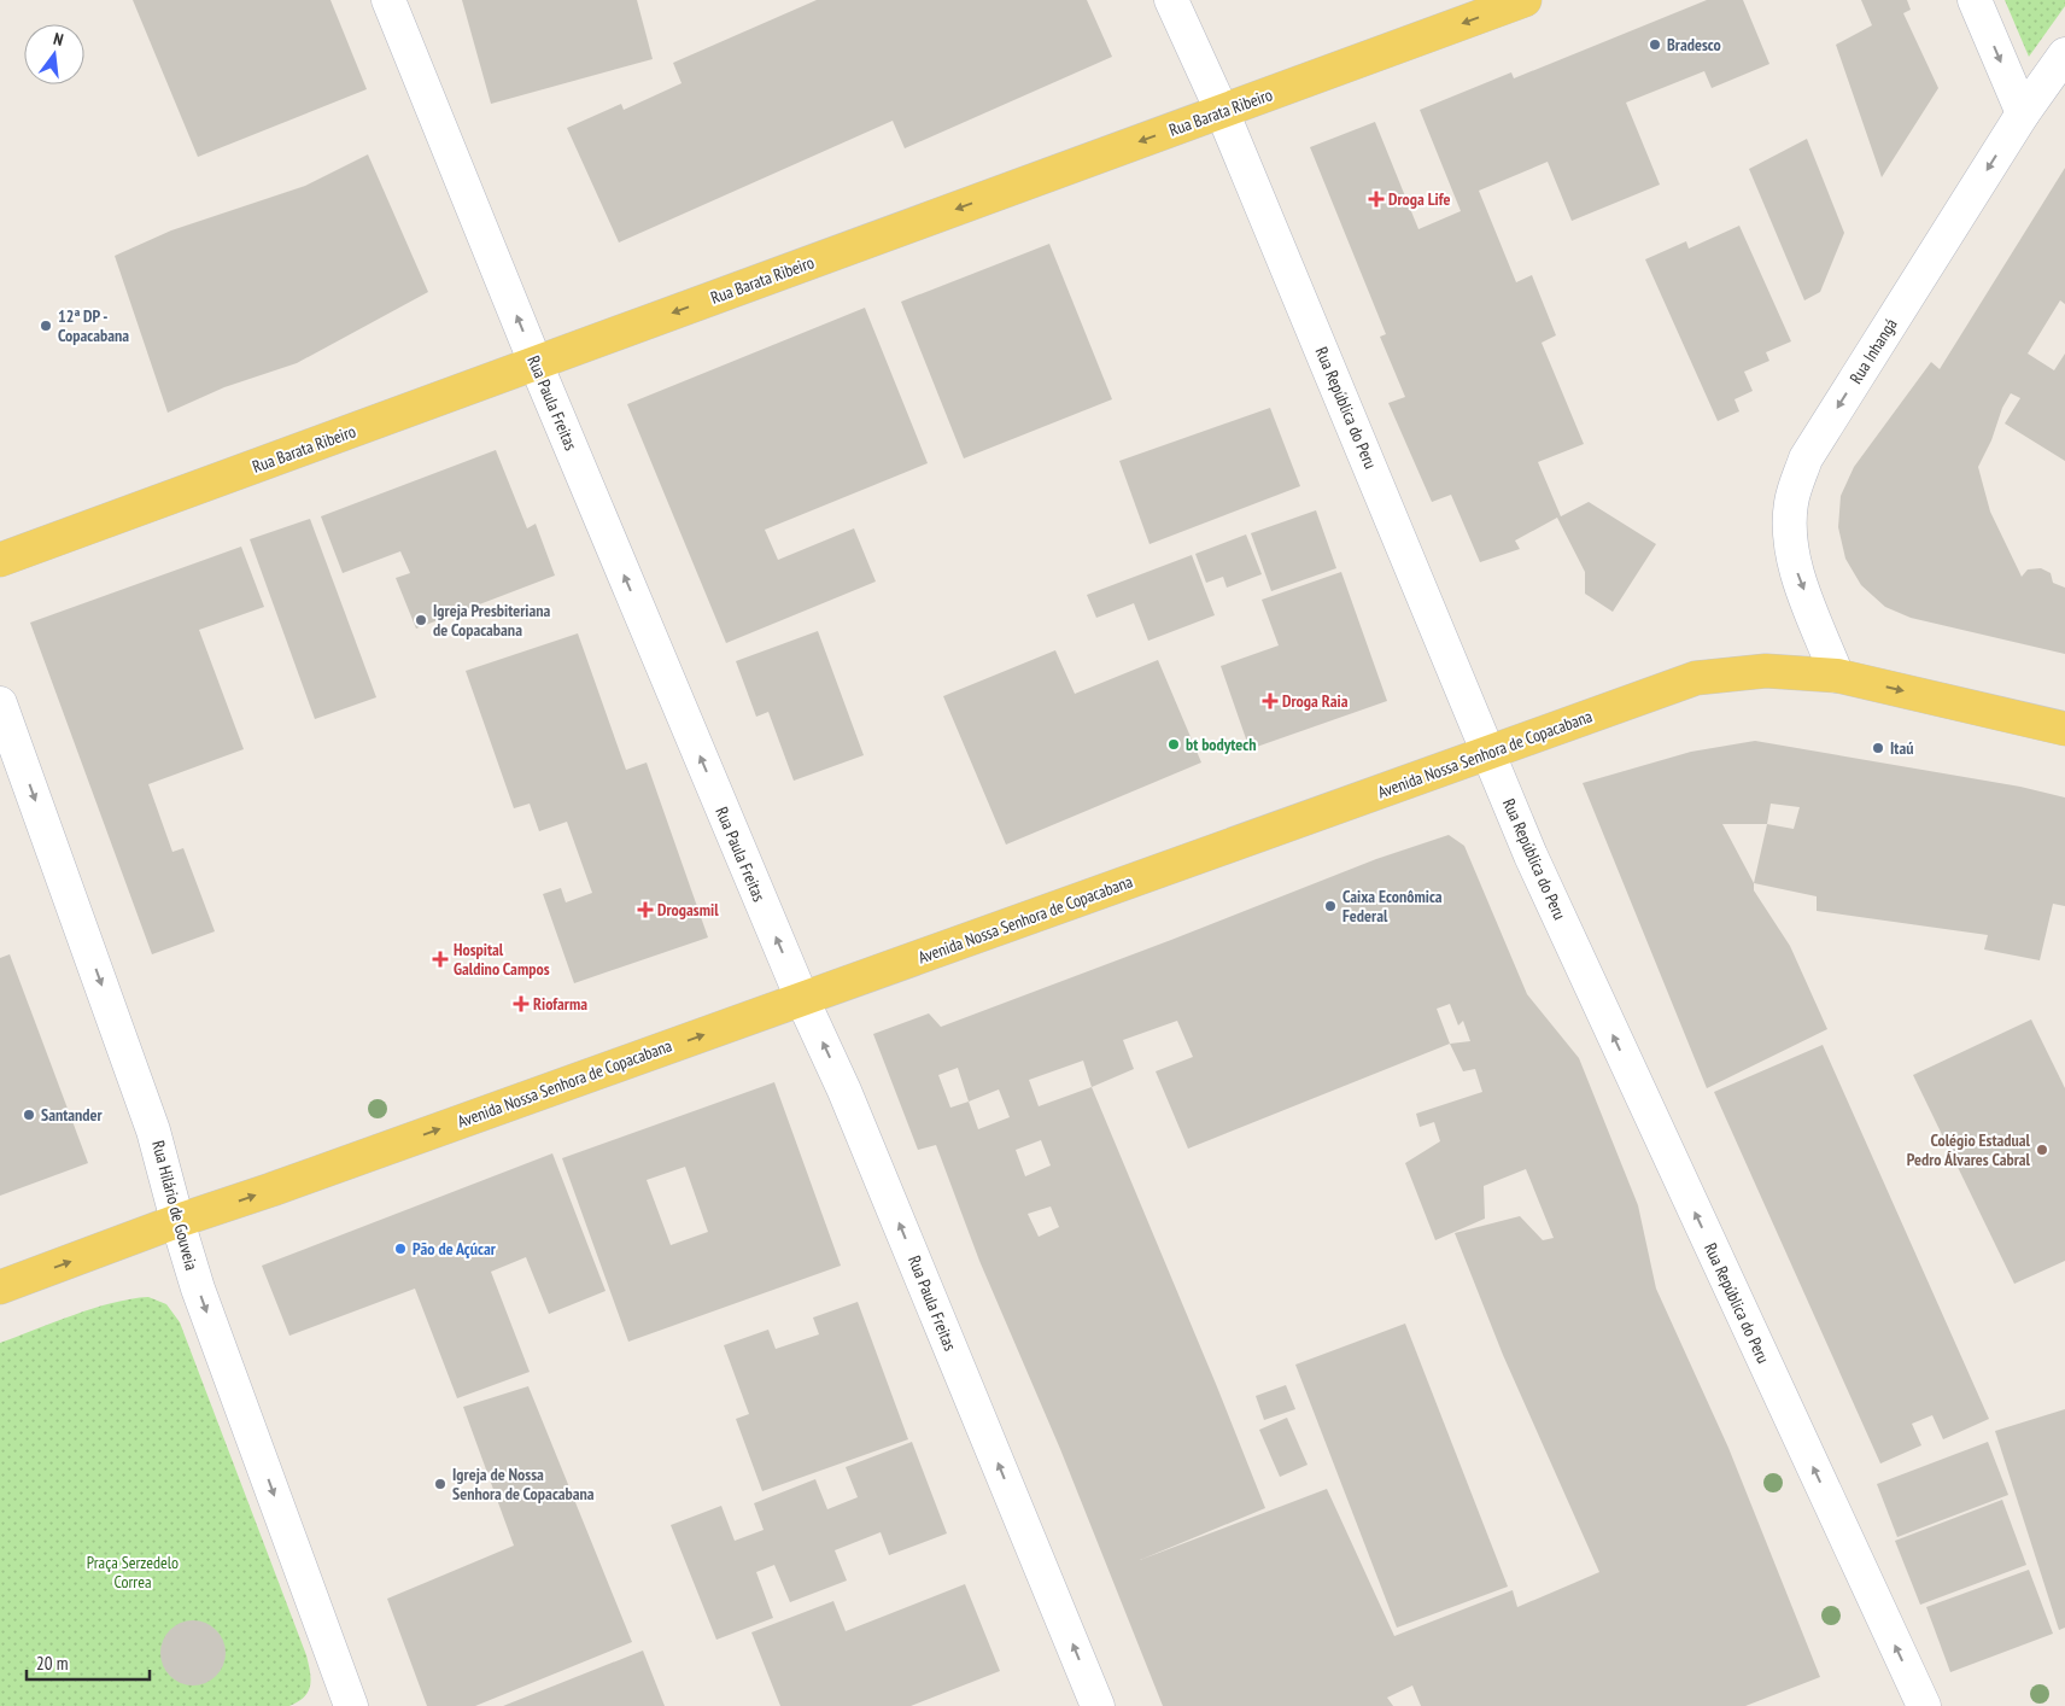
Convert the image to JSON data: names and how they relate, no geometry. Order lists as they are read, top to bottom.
{
  "streets": {
    "main road": ["Rua Barata Ribeiro", "Avenida Nossa Senhora de Copacabana"],
    "street": [
      "Rua Inhangá",
      "Rua Paula Freitas",
      "Rua República do Peru",
      "Rua Hilário de Gouveia"
    ]
  },
  "crossings": [
    ["Rua Barata Ribeiro", "Rua Paula Freitas"],
    ["Rua Barata Ribeiro", "Rua República do Peru"],
    ["Rua Inhangá", "Avenida Nossa Senhora de Copacabana"],
    ["Rua Paula Freitas", "Avenida Nossa Senhora de Copacabana"],
    ["Rua República do Peru", "Avenida Nossa Senhora de Copacabana"],
    ["Avenida Nossa Senhora de Copacabana", "Rua Hilário de Gouveia"]
  ],
  "one_way": [
    "Rua Barata Ribeiro",
    "Rua Inhangá",
    "Rua Paula Freitas",
    "Rua República do Peru",
    "Avenida Nossa Senhora de Copacabana",
    "Rua Hilário de Gouveia"
  ],
  "parks": ["Praça Serzedelo Correa"],
  "places": {
    "other": [
      "Bradesco",
      "12ª DP - Copacabana",
      "Igreja Presbiteriana de Copacabana",
      "bt bodytech",
      "Itaú",
      "Caixa Econômica Federal",
      "Santander",
      "Colégio Estadual Pedro Álvares Cabral",
      "Pão de Açúcar",
      "Igreja de Nossa Senhora de Copacabana"
    ],
    "health": [
      "Droga Life",
      "Droga Raia",
      "Drogasmil",
      "Hospital Galdino Campos",
      "Riofarma"
    ]
  },
  "scale_bar": "20 m",
  "north": "top"
}
